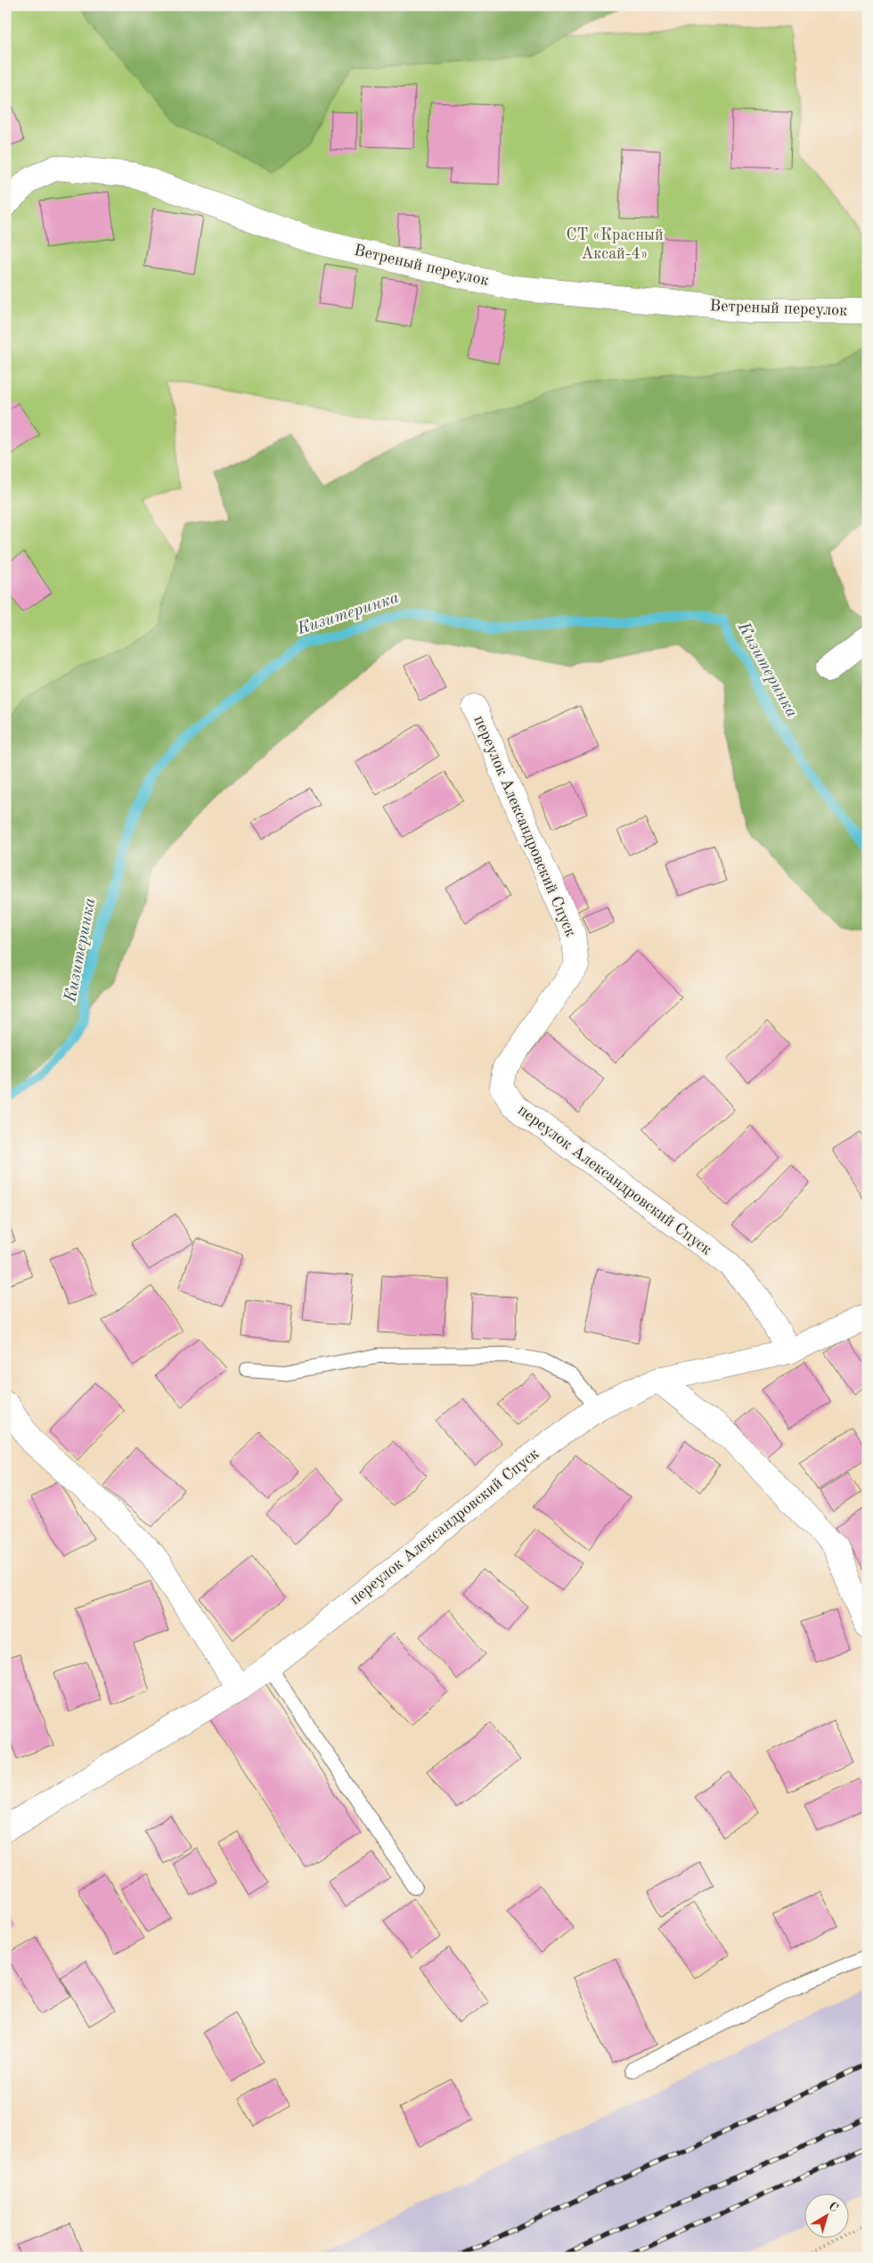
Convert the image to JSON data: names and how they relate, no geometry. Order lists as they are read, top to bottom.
{
  "streets": {
    "street": ["Ветреный переулок", "переулок Александровский Спуск"]
  },
  "water": ["Кизитеринка"],
  "parks": ["СТ «Красный Аксай-4»"],
  "north": "top right"
}
